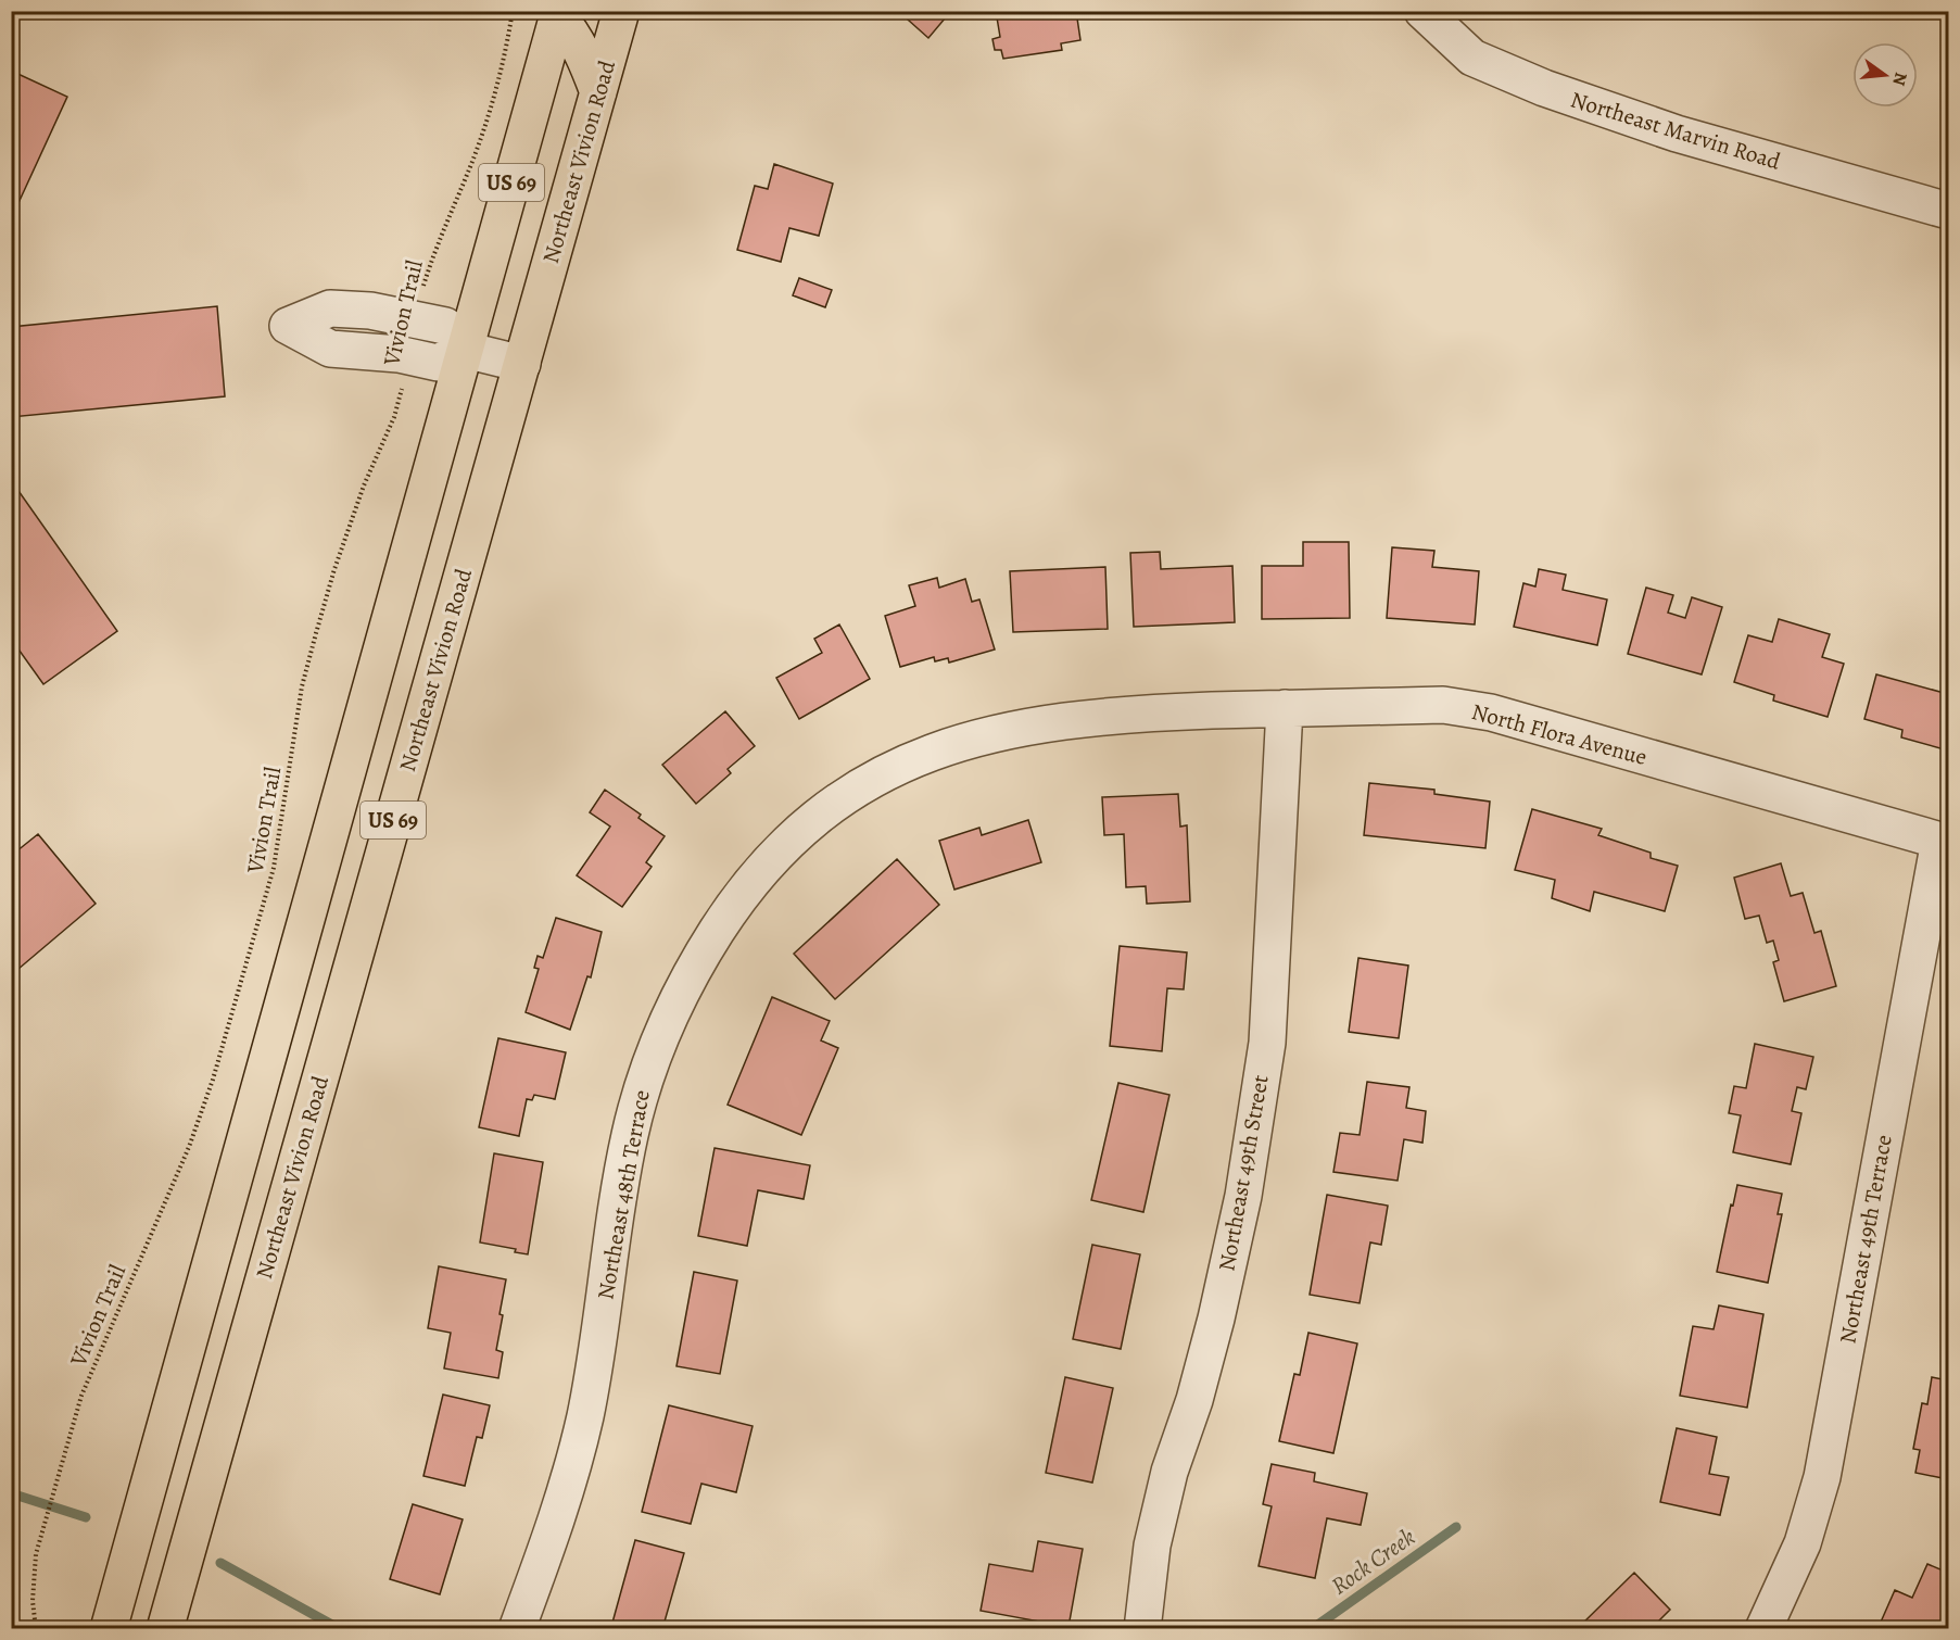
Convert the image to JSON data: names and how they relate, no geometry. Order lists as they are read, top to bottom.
{
  "streets": {
    "main road": ["Northeast Vivion Road", "US 69"],
    "street": [
      "Northeast Marvin Road",
      "North Flora Avenue",
      "Northeast 49th Street",
      "Northeast 48th Terrace",
      "Northeast 49th Terrace"
    ],
    "path": ["Vivion Trail"]
  },
  "crossings": [
    ["North Flora Avenue", "Northeast 49th Street"],
    ["North Flora Avenue", "Northeast 48th Terrace"],
    ["North Flora Avenue", "Northeast 49th Terrace"]
  ],
  "water": ["Rock Creek"],
  "north": "right"
}
